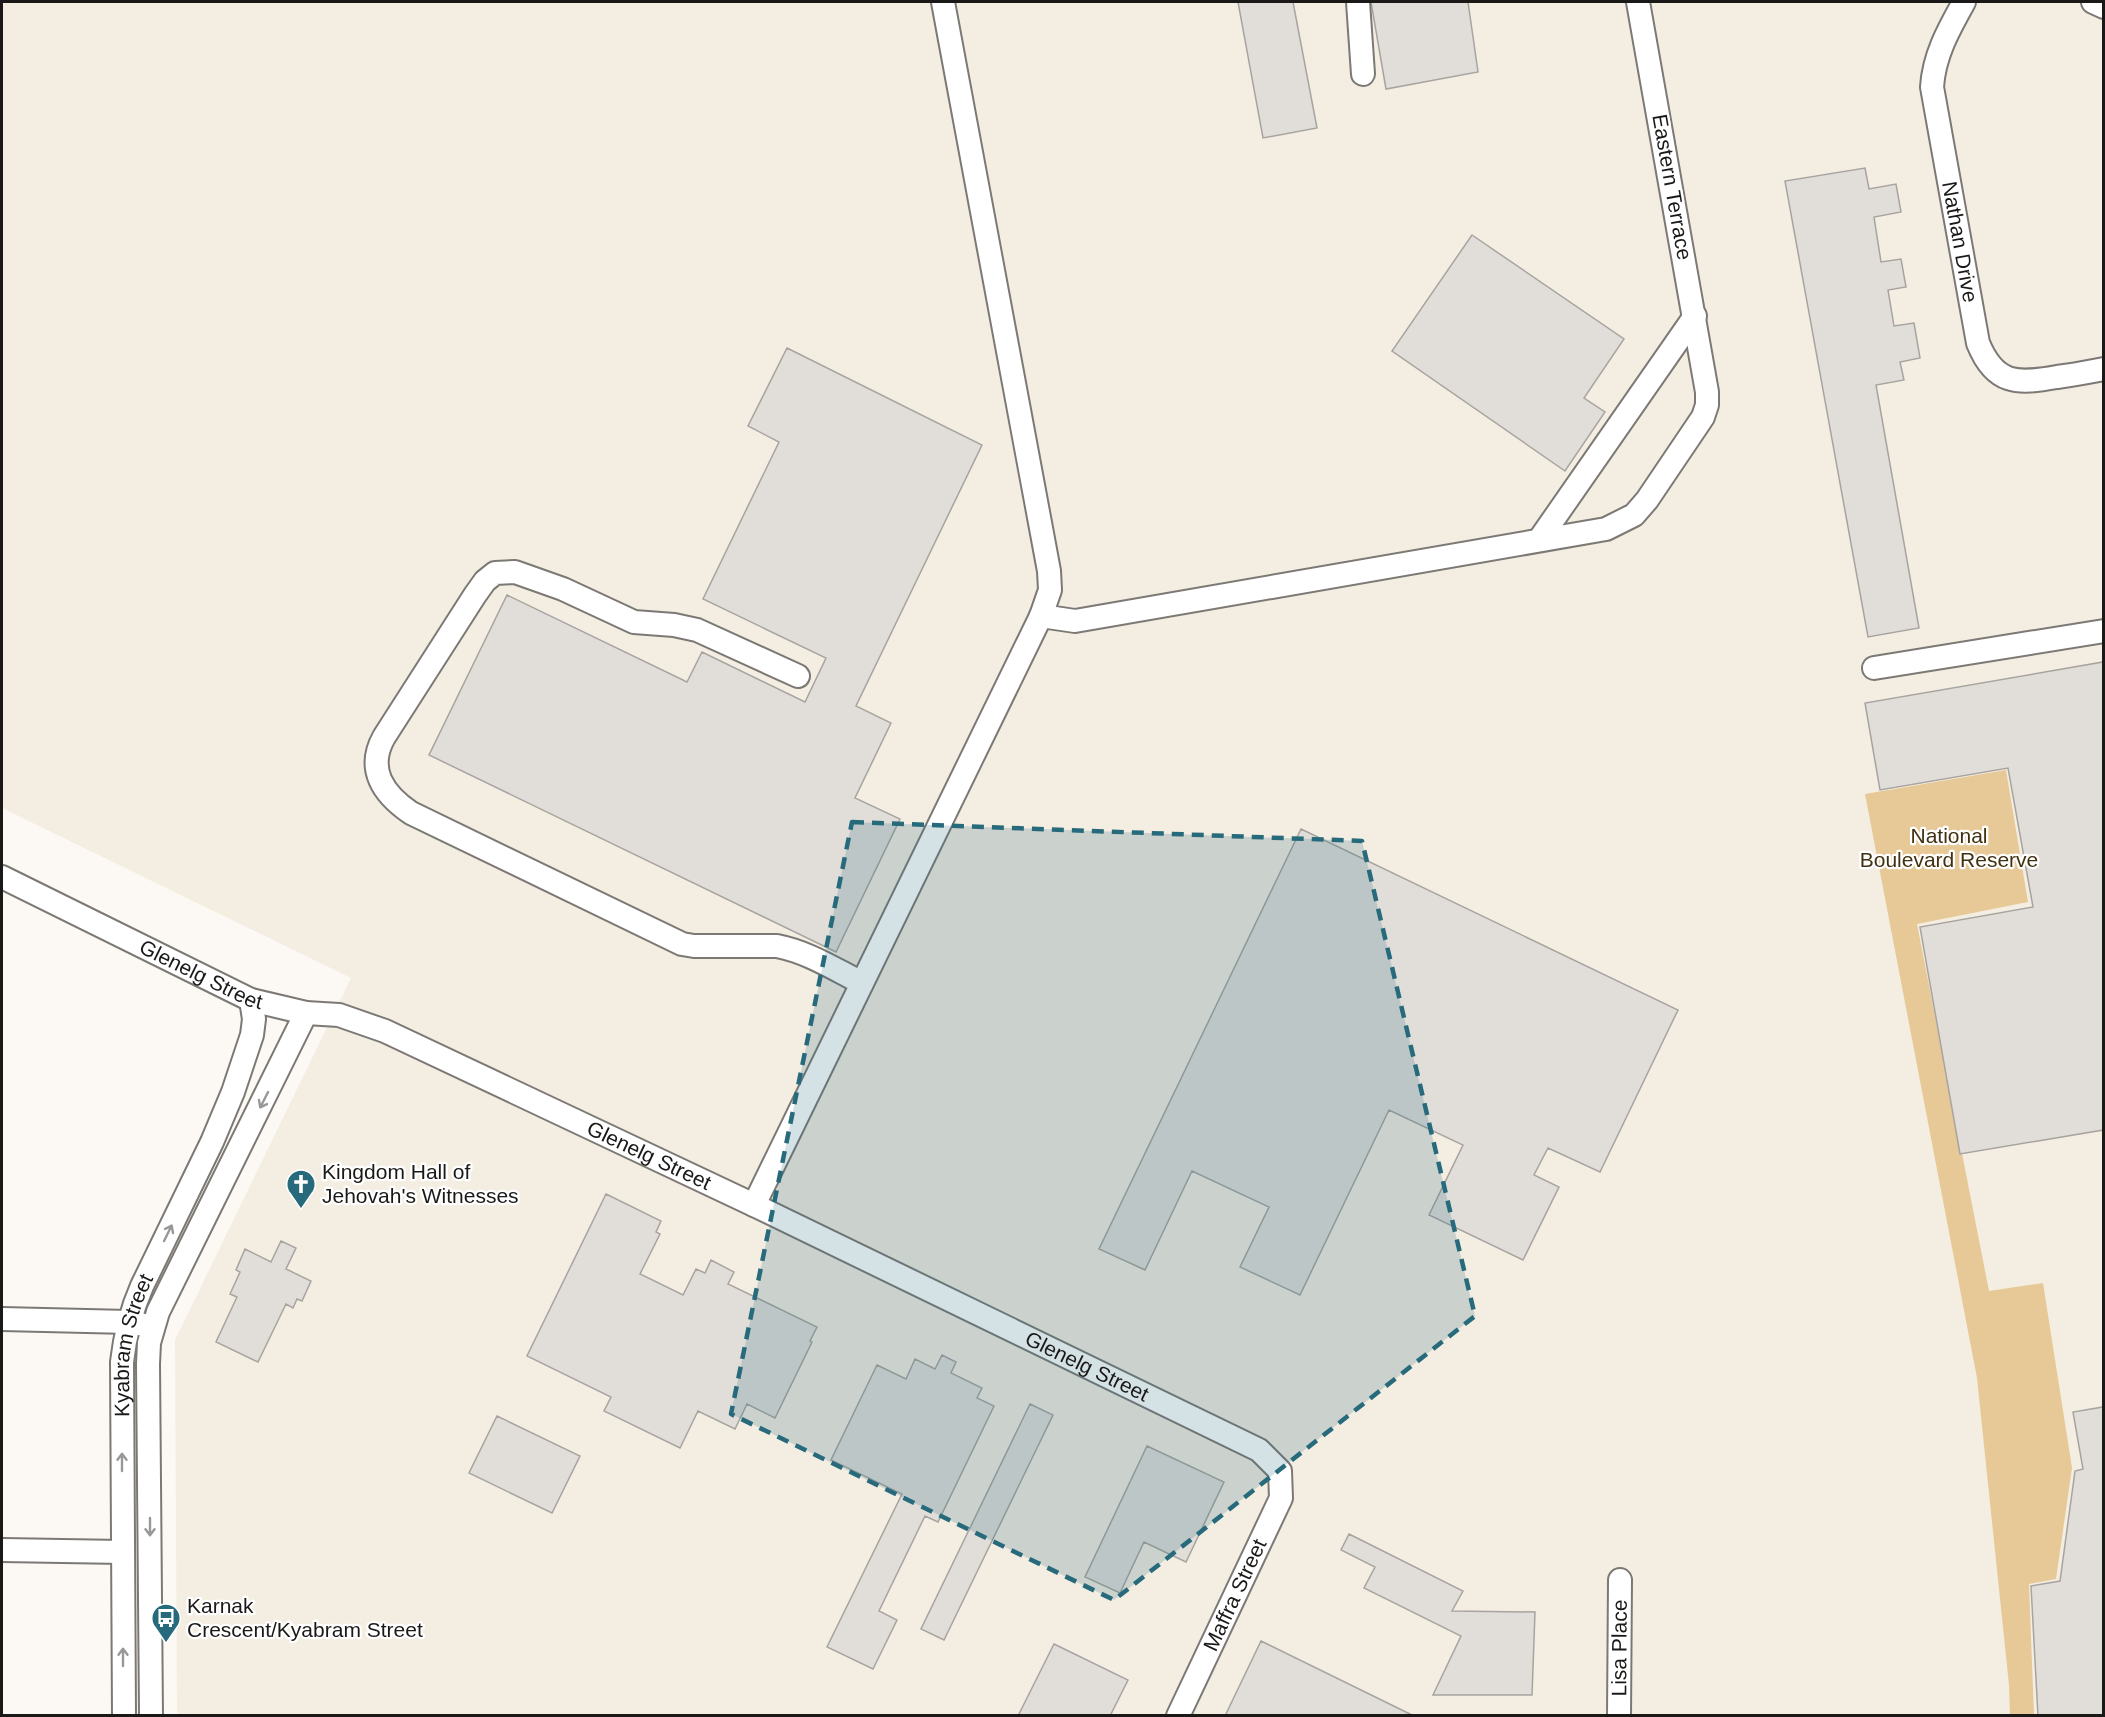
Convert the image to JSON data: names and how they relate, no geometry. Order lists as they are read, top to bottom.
{
  "streets": {
    "street": [
      "Eastern Terrace",
      "Nathan Drive",
      "Glenelg Street",
      "Kyabram Street",
      "Maffra Street",
      "Lisa Place"
    ]
  },
  "crossings": [
    ["Glenelg Street", "Kyabram Street"],
    ["Glenelg Street", "Maffra Street"]
  ],
  "parks": ["National Boulevard Reserve"],
  "places": {
    "church": ["Kingdom Hall of Jehovah's Witnesses"],
    "bus stop": ["Karnak Crescent/Kyabram Street"]
  }
}
